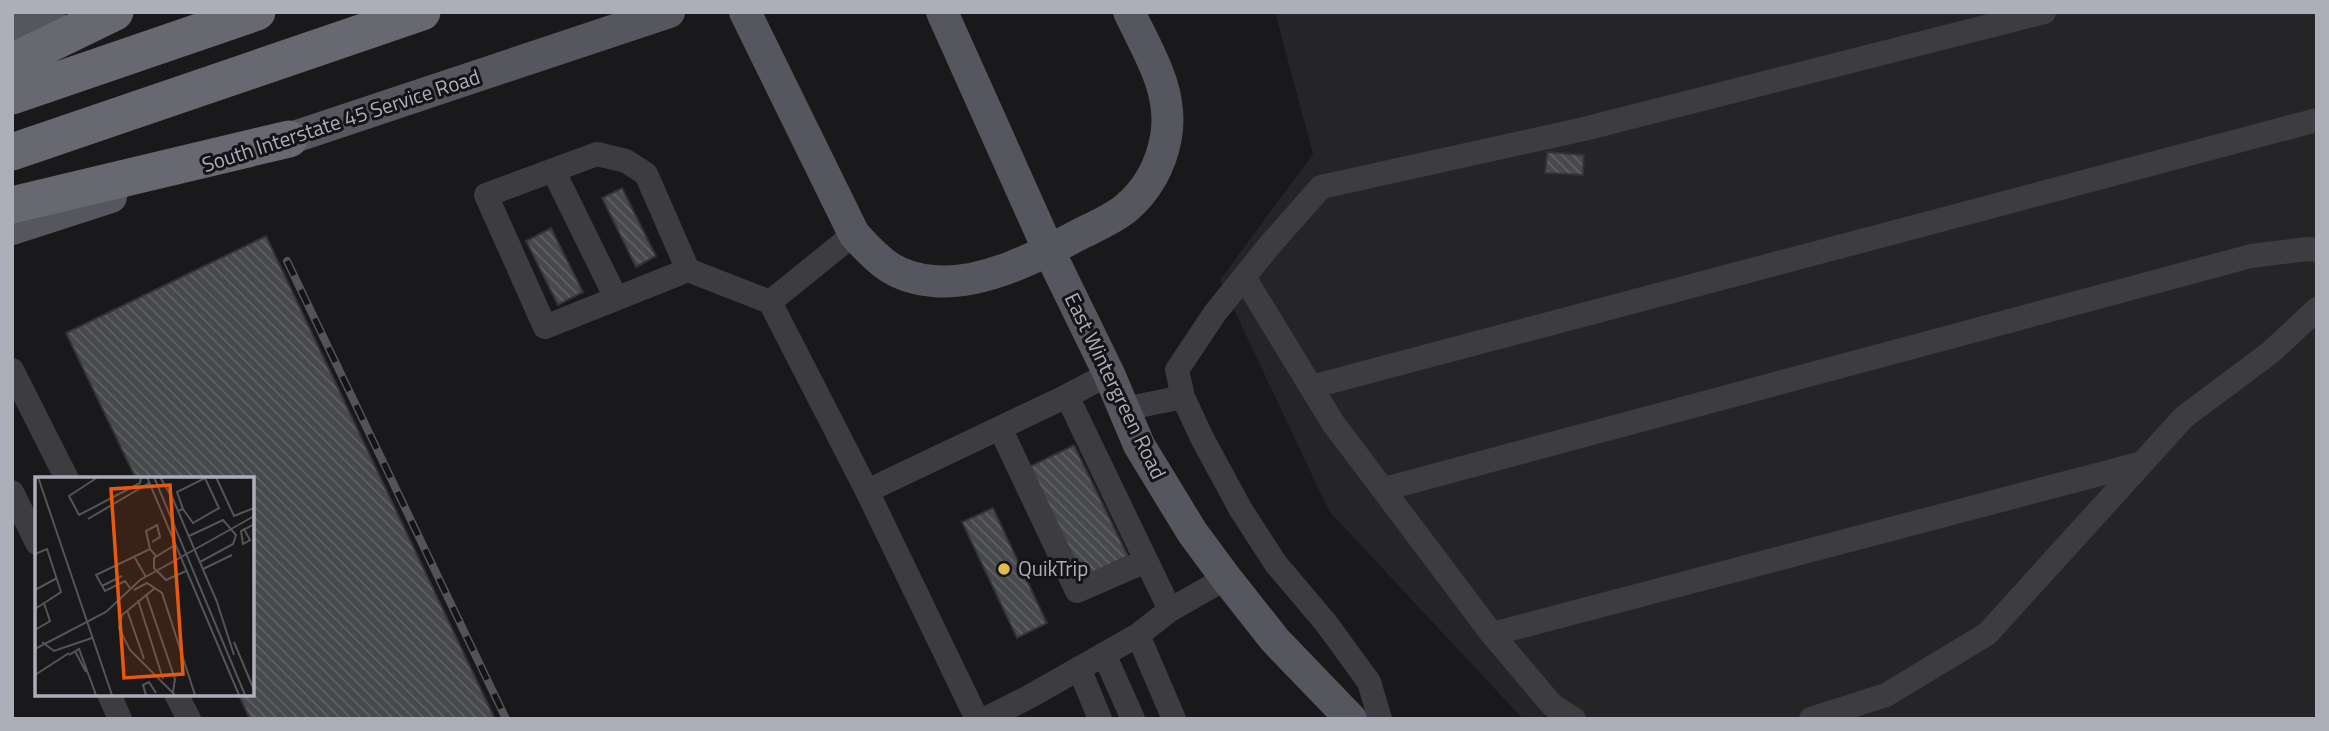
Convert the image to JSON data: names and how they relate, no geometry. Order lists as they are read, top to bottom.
{
  "streets": {
    "main road": ["South Interstate 45 Service Road", "East Wintergreen Road"]
  },
  "places": ["QuikTrip"]
}
